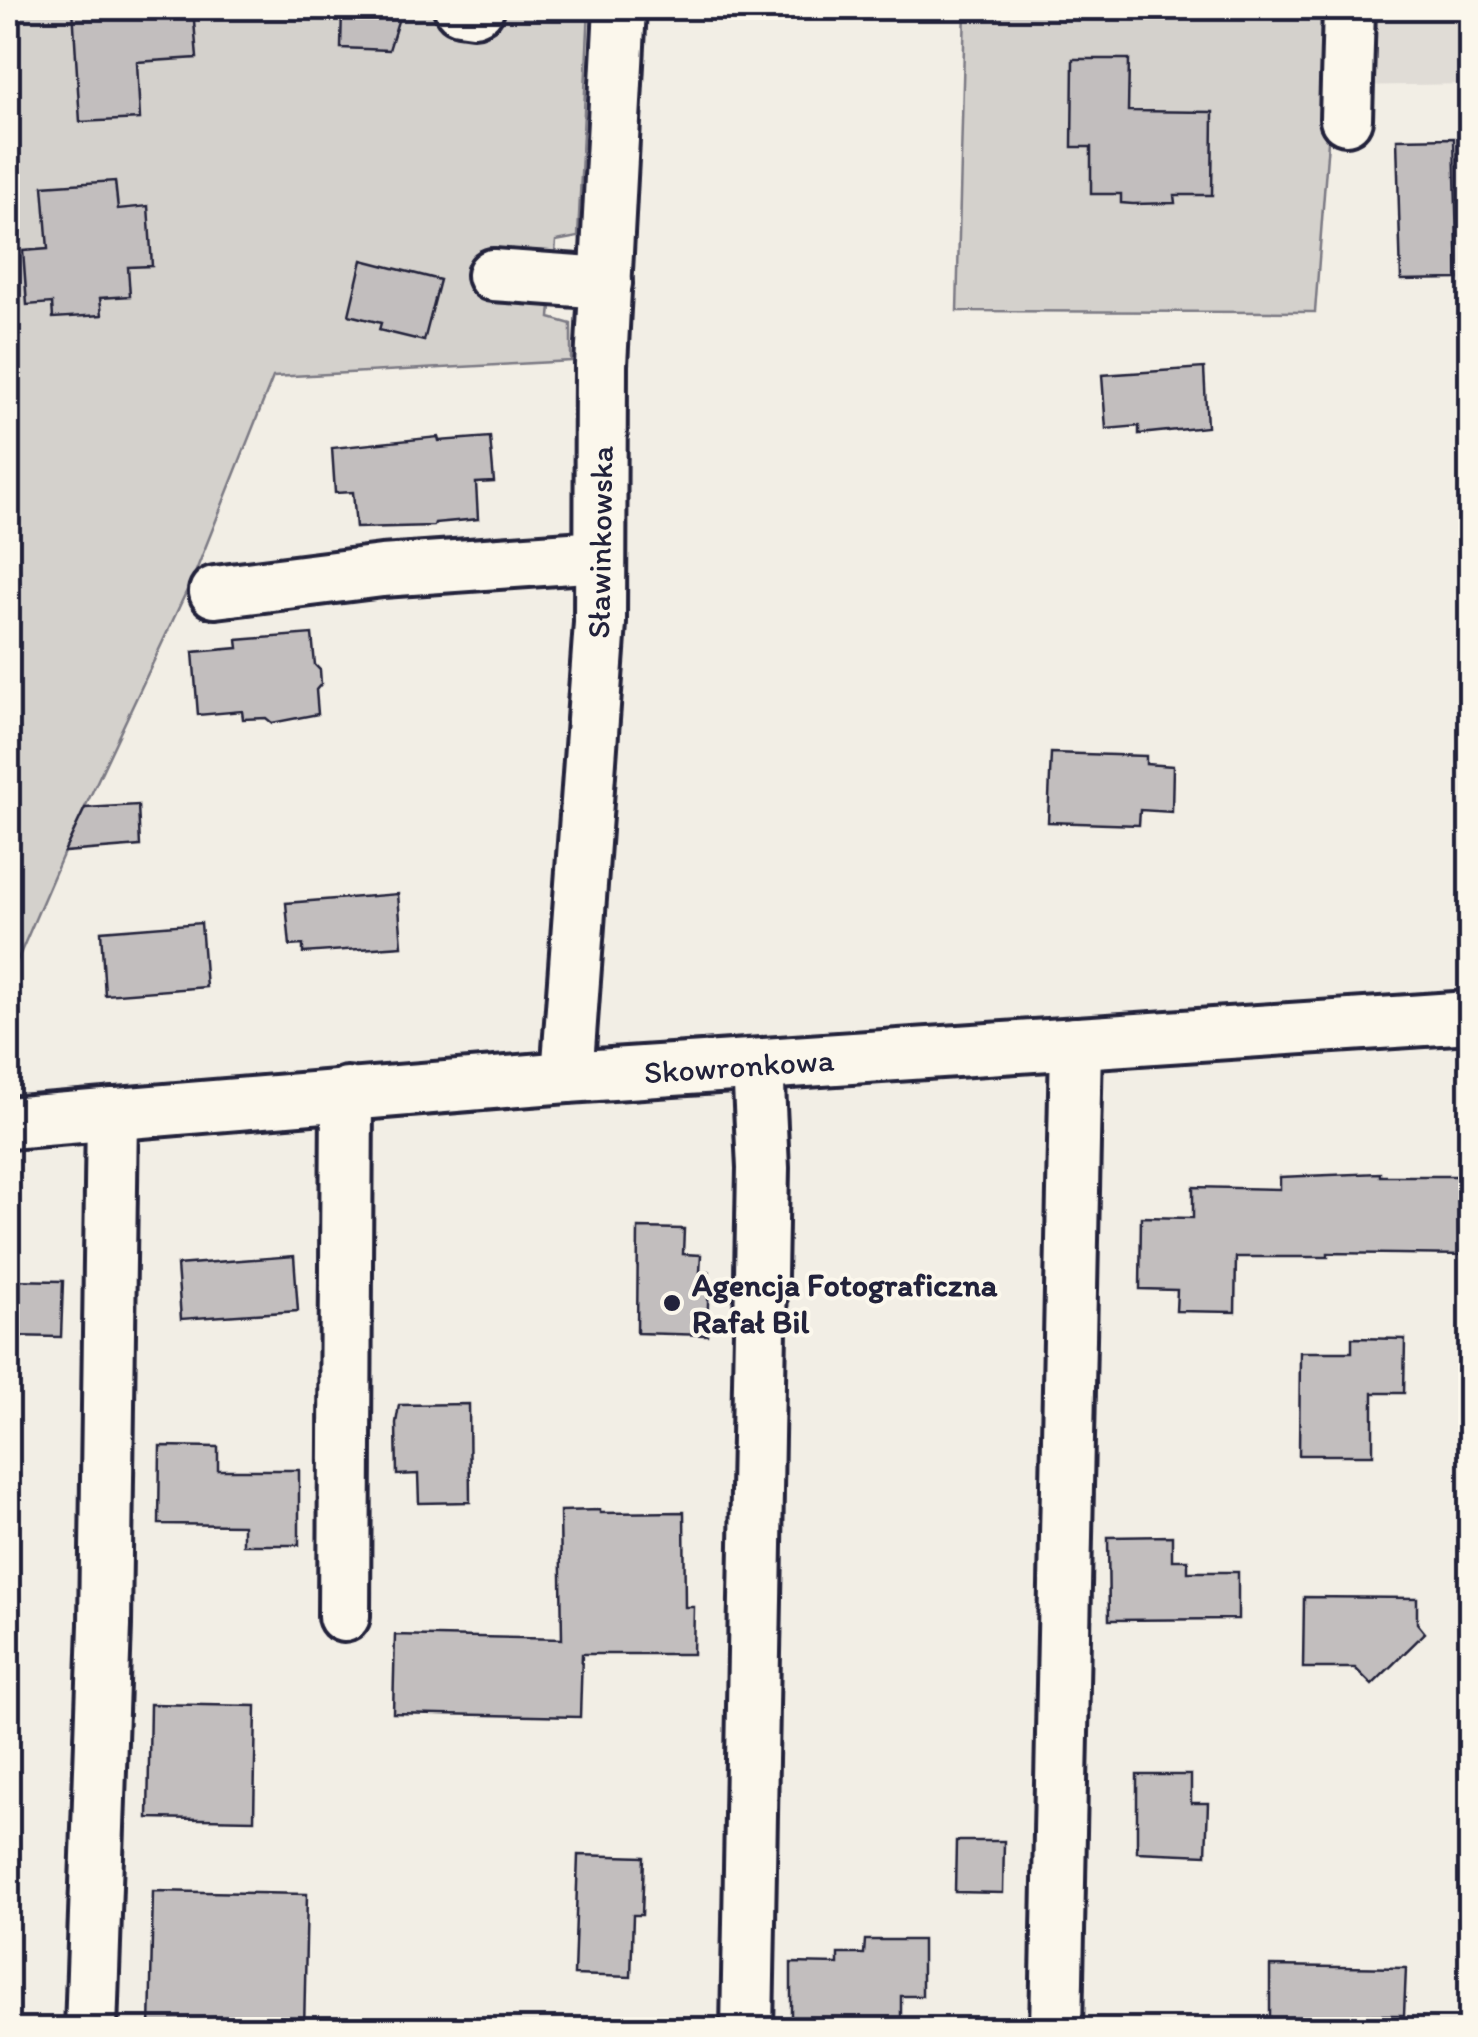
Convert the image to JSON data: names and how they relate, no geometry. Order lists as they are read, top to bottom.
{
  "streets": {
    "street": ["Sławinkowska", "Skowronkowa"]
  },
  "crossings": [
    ["Sławinkowska", "Skowronkowa"]
  ],
  "places": ["Agencja Fotograficzna Rafał Bil"]
}
